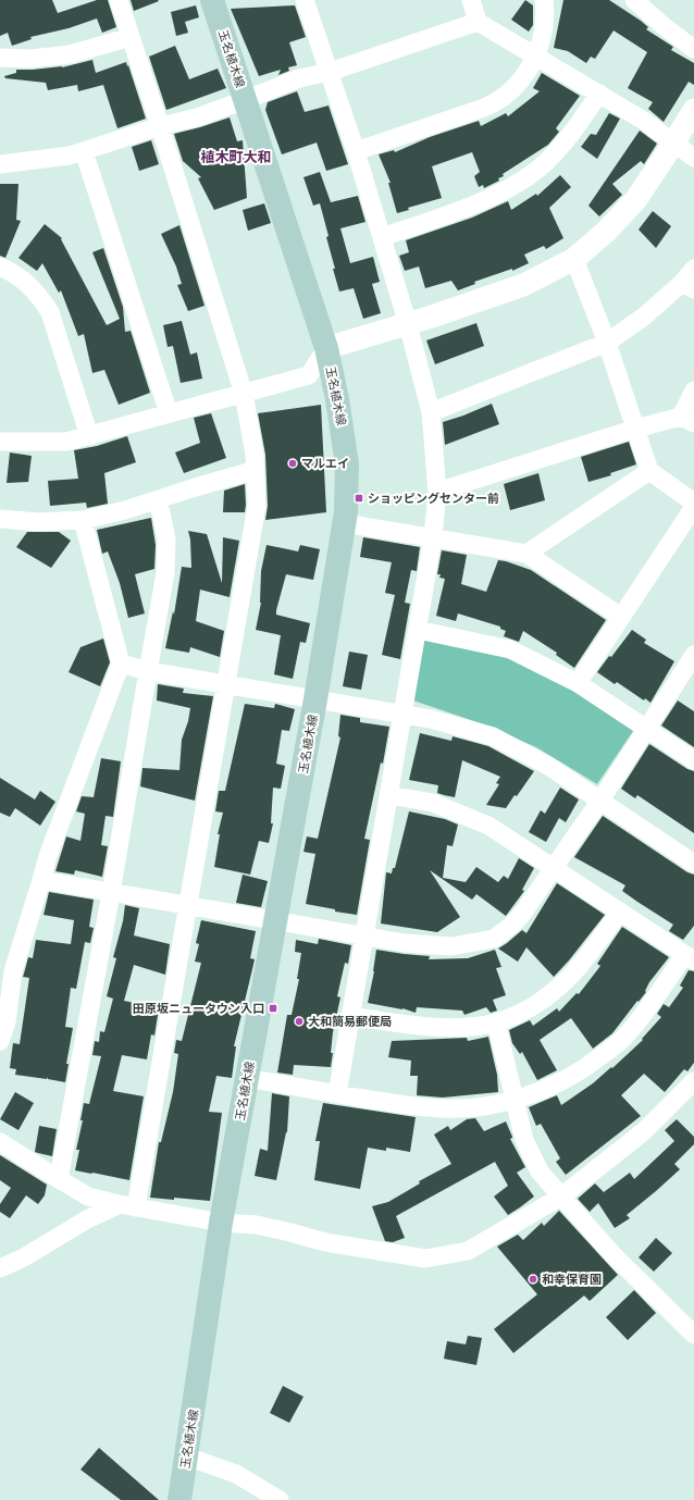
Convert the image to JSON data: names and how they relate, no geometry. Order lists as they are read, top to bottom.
{
  "streets": {
    "main road": ["玉名植木線"]
  },
  "districts": ["植木町大和"],
  "places": {
    "other": ["マルエイ", "大和簡易郵便局", "和幸保育園"],
    "transit": ["ショッピングセンター前", "田原坂ニュータウン入口"]
  }
}
